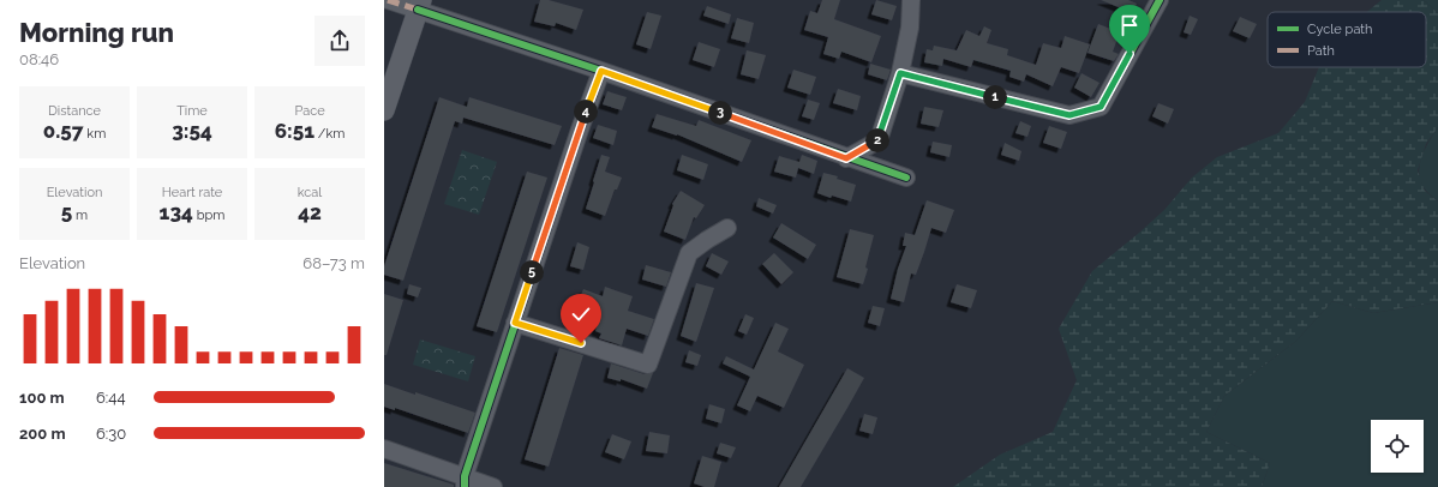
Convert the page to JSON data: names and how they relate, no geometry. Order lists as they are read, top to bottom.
{
  "legend": ["Cycle path", "Path"],
  "page": {
    "heading": ["Morning run", "08:46"],
    "stats": [
      ["Distance", "0.57 km"],
      ["Time", "3:54"],
      ["Pace", "6:51 /km"],
      ["Elevation", "5 m"],
      ["Heart rate", "134 bpm"],
      ["kcal", "42"]
    ],
    "pins": [
      "1",
      "4",
      "3",
      "2",
      "5"
    ],
    "chart": ["Elevation", "68–73 m"],
    "list": [
      {
        "name": "100 m",
        "note": "6:44"
      },
      {
        "name": "200 m",
        "note": "6:30"
      }
    ]
  }
}
